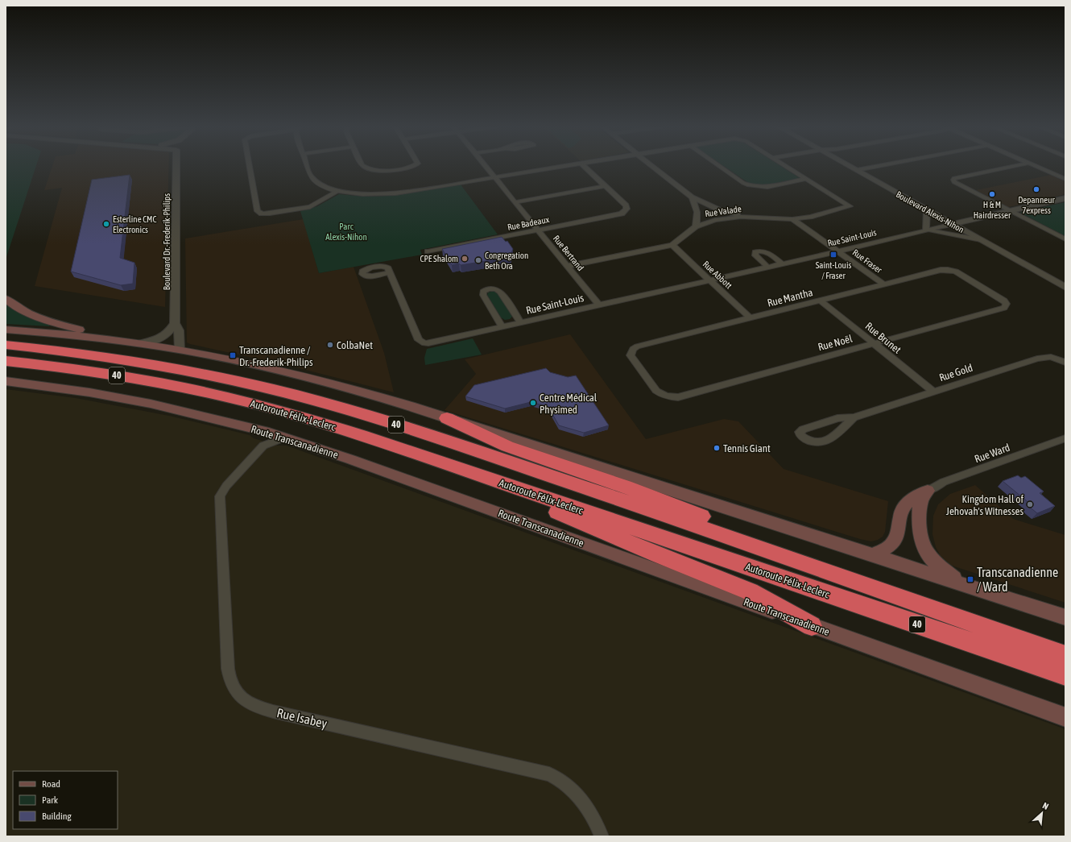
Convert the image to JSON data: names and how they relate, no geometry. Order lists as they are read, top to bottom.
{
  "streets": {
    "highway": ["40", "Autoroute Félix-Leclerc"],
    "main road": ["Route Transcanadienne"],
    "street": [
      "Rue Valade",
      "Boulevard Alexis-Nihon",
      "Rue Badeaux",
      "Rue Saint-Louis",
      "Boulevard Dr.-Frederik-Philips",
      "Rue Bertrand",
      "Rue Fraser",
      "Rue Abbott",
      "Rue Mantha",
      "Rue Brunet",
      "Rue Noël",
      "Rue Gold",
      "Rue Ward",
      "Rue Isabey"
    ]
  },
  "crossings": [
    ["Rue Valade", "Rue Bertrand"],
    ["Rue Valade", "Rue Fraser"],
    ["Rue Valade", "Rue Abbott"],
    ["Boulevard Alexis-Nihon", "Rue Saint-Louis"],
    ["Rue Badeaux", "Rue Bertrand"],
    ["Rue Saint-Louis", "Rue Bertrand"],
    ["Rue Saint-Louis", "Rue Fraser"],
    ["Rue Saint-Louis", "Rue Abbott"],
    ["Rue Fraser", "Rue Mantha"],
    ["Rue Abbott", "Rue Mantha"],
    ["Rue Mantha", "Rue Brunet"],
    ["Rue Mantha", "Rue Noël"],
    ["Rue Brunet", "Rue Noël"],
    ["Rue Brunet", "Rue Gold"],
    ["Route Transcanadienne", "Rue Isabey"]
  ],
  "parks": ["Parc Alexis-Nihon"],
  "places": {
    "other": [
      "Depanneur 7express",
      "H & M Hairdresser",
      "Esterline CMC Electronics",
      "CPE Shalom",
      "Congregation Beth Ora",
      "ColbaNet",
      "Centre Médical Physimed",
      "Tennis Giant",
      "Kingdom Hall of Jehovah's Witnesses"
    ],
    "transit": ["Saint-Louis / Fraser", "Transcanadienne / Dr.-Frederik-Philips", "Transcanadienne / Ward"]
  },
  "legend": ["Road", "Park", "Building"],
  "north": "top right"
}
